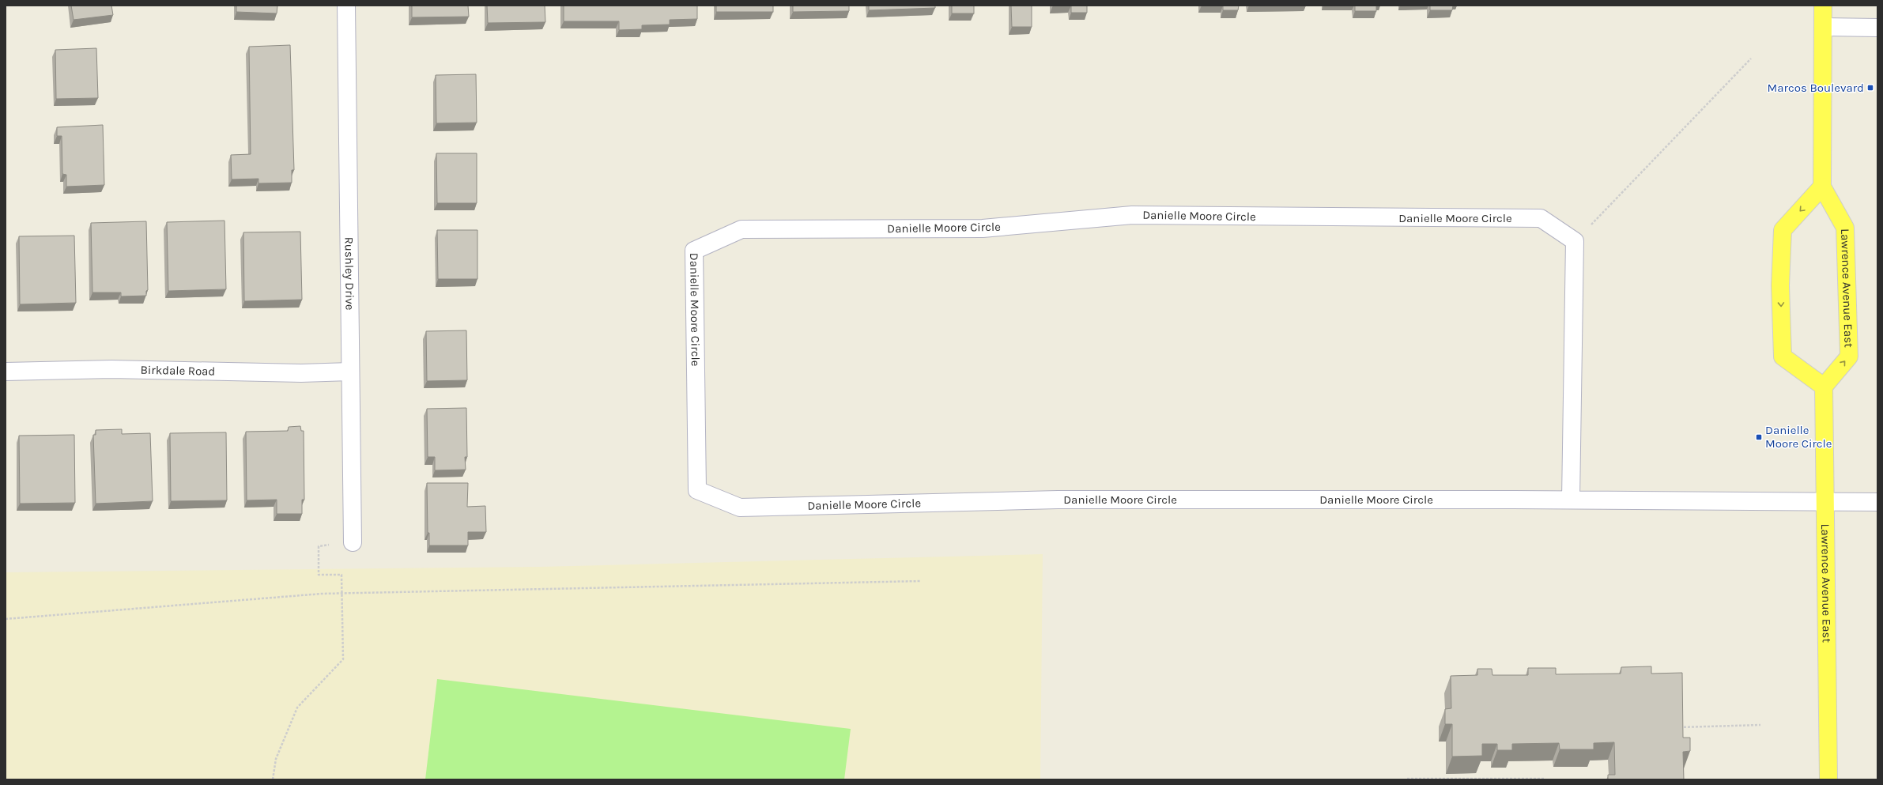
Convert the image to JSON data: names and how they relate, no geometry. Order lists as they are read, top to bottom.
{
  "streets": {
    "main road": ["Lawrence Avenue East"],
    "street": ["Danielle Moore Circle", "Rushley Drive", "Birkdale Road"]
  },
  "crossings": [
    ["Danielle Moore Circle", "Lawrence Avenue East"],
    ["Rushley Drive", "Birkdale Road"]
  ],
  "places": {
    "transit": ["Marcos Boulevard", "Danielle Moore Circle"]
  }
}
